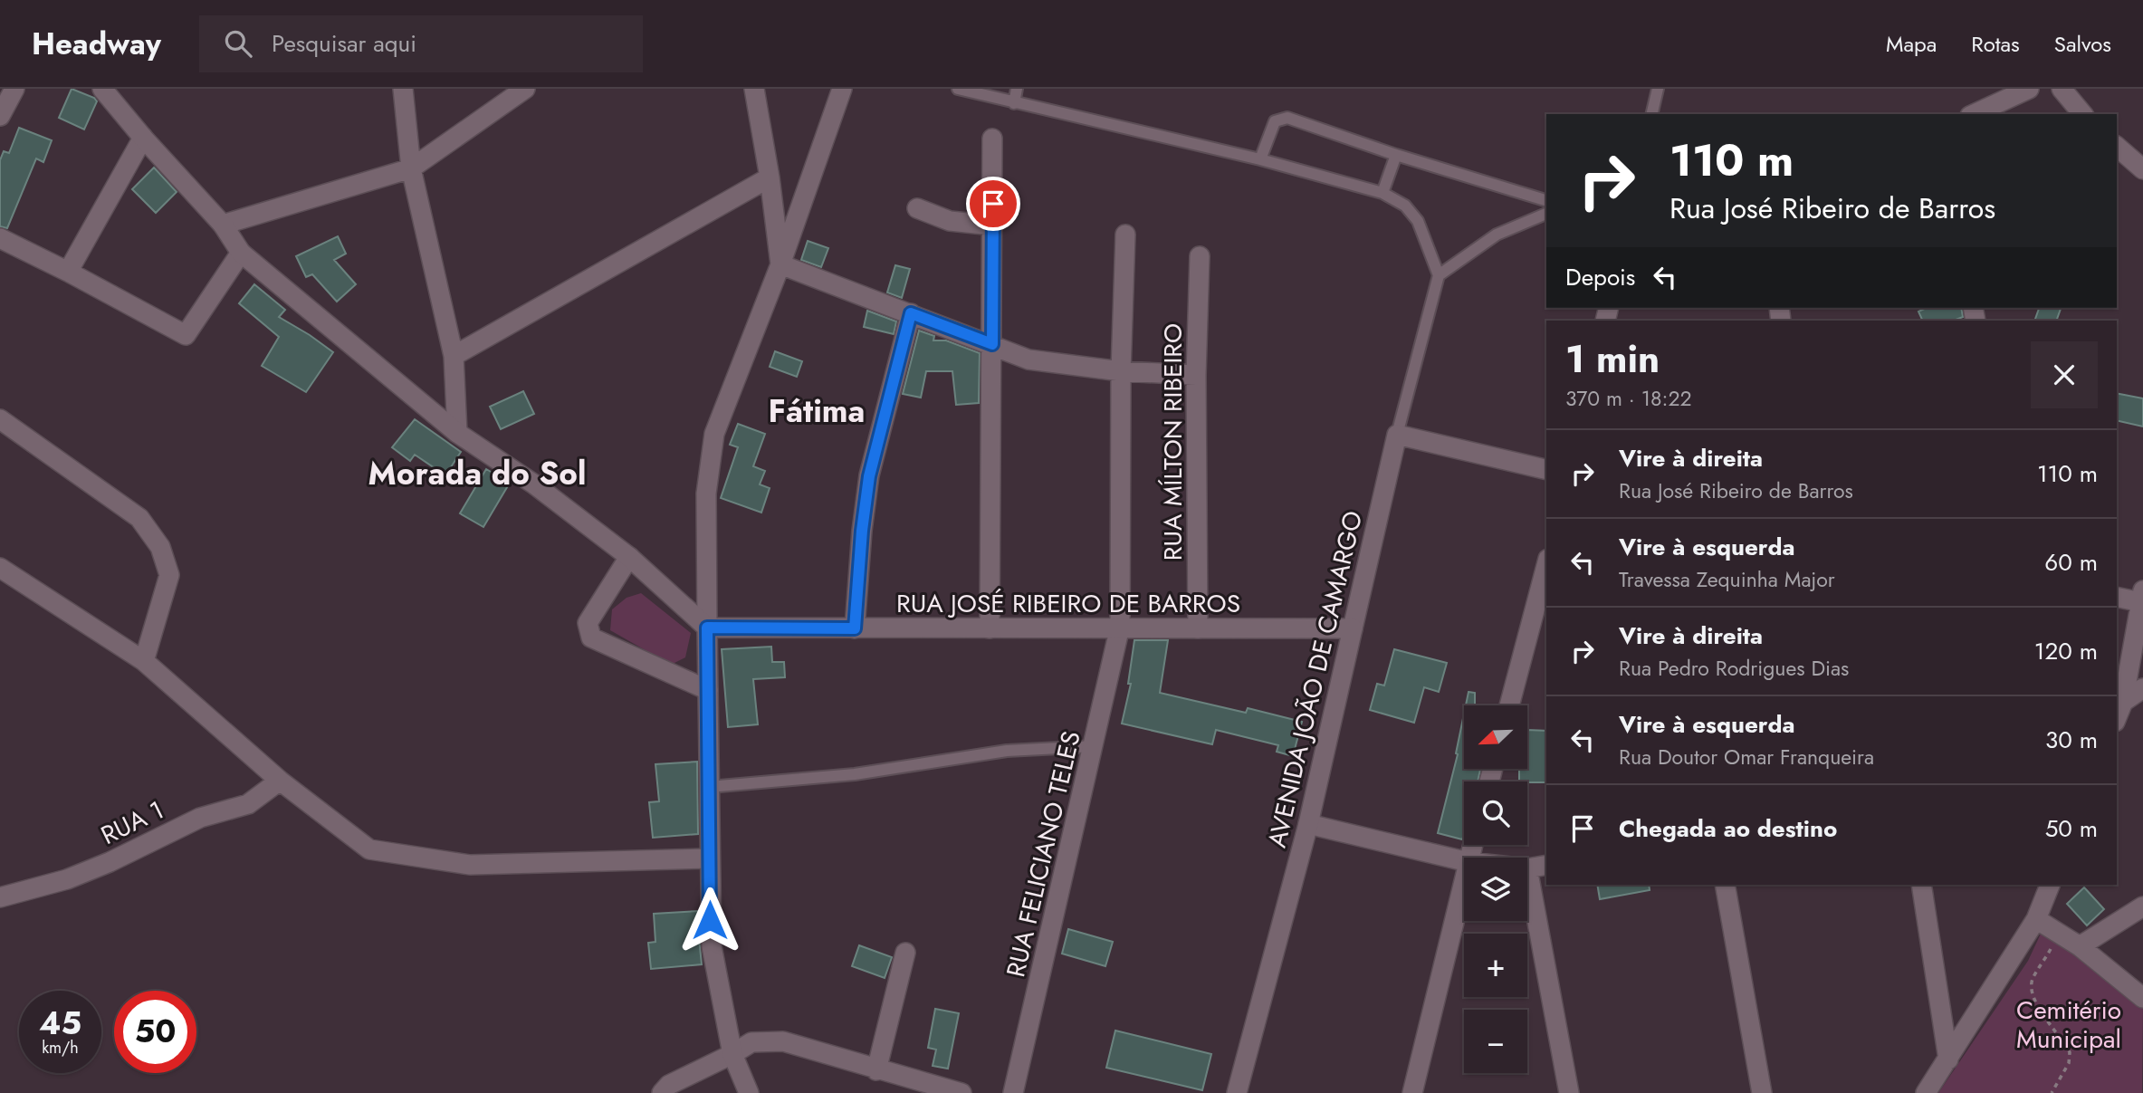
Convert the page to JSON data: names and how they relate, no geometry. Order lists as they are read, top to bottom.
{
  "streets": {
    "street": [
      "RUA MÍLTON RIBEIRO",
      "RUA JOSÉ RIBEIRO DE BARROS",
      "AVENIDA JOÃO DE CAMARGO",
      "RUA 1",
      "RUA FELICIANO TELES"
    ]
  },
  "crossings": [
    ["RUA MÍLTON RIBEIRO", "RUA JOSÉ RIBEIRO DE BARROS"],
    ["RUA JOSÉ RIBEIRO DE BARROS", "AVENIDA JOÃO DE CAMARGO"],
    ["RUA JOSÉ RIBEIRO DE BARROS", "RUA FELICIANO TELES"]
  ],
  "districts": ["Fátima", "Morada do Sol"],
  "parks": ["Cemitério Municipal"],
  "north": "bottom left",
  "page": {
    "header": "Headway",
    "search": "Pesquisar aqui",
    "nav": ["Mapa", "Rotas", "Salvos"],
    "turn": ["110 m", "Rua José Ribeiro de Barros"],
    "then": "Depois",
    "heading": ["1 min", "370 m · 18:22"],
    "list": [
      {
        "name": "Vire à direita",
        "note": "Rua José Ribeiro de Barros",
        "value": "110 m"
      },
      {
        "name": "Vire à esquerda",
        "note": "Travessa Zequinha Major",
        "value": "60 m"
      },
      {
        "name": "Vire à direita",
        "note": "Rua Pedro Rodrigues Dias",
        "value": "120 m"
      },
      {
        "name": "Vire à esquerda",
        "note": "Rua Doutor Omar Franqueira",
        "value": "30 m"
      },
      {
        "name": "Chegada ao destino",
        "value": "50 m"
      }
    ],
    "map_buttons": ["+", "−"],
    "speed": "45 km/h",
    "limit": "50"
  }
}
